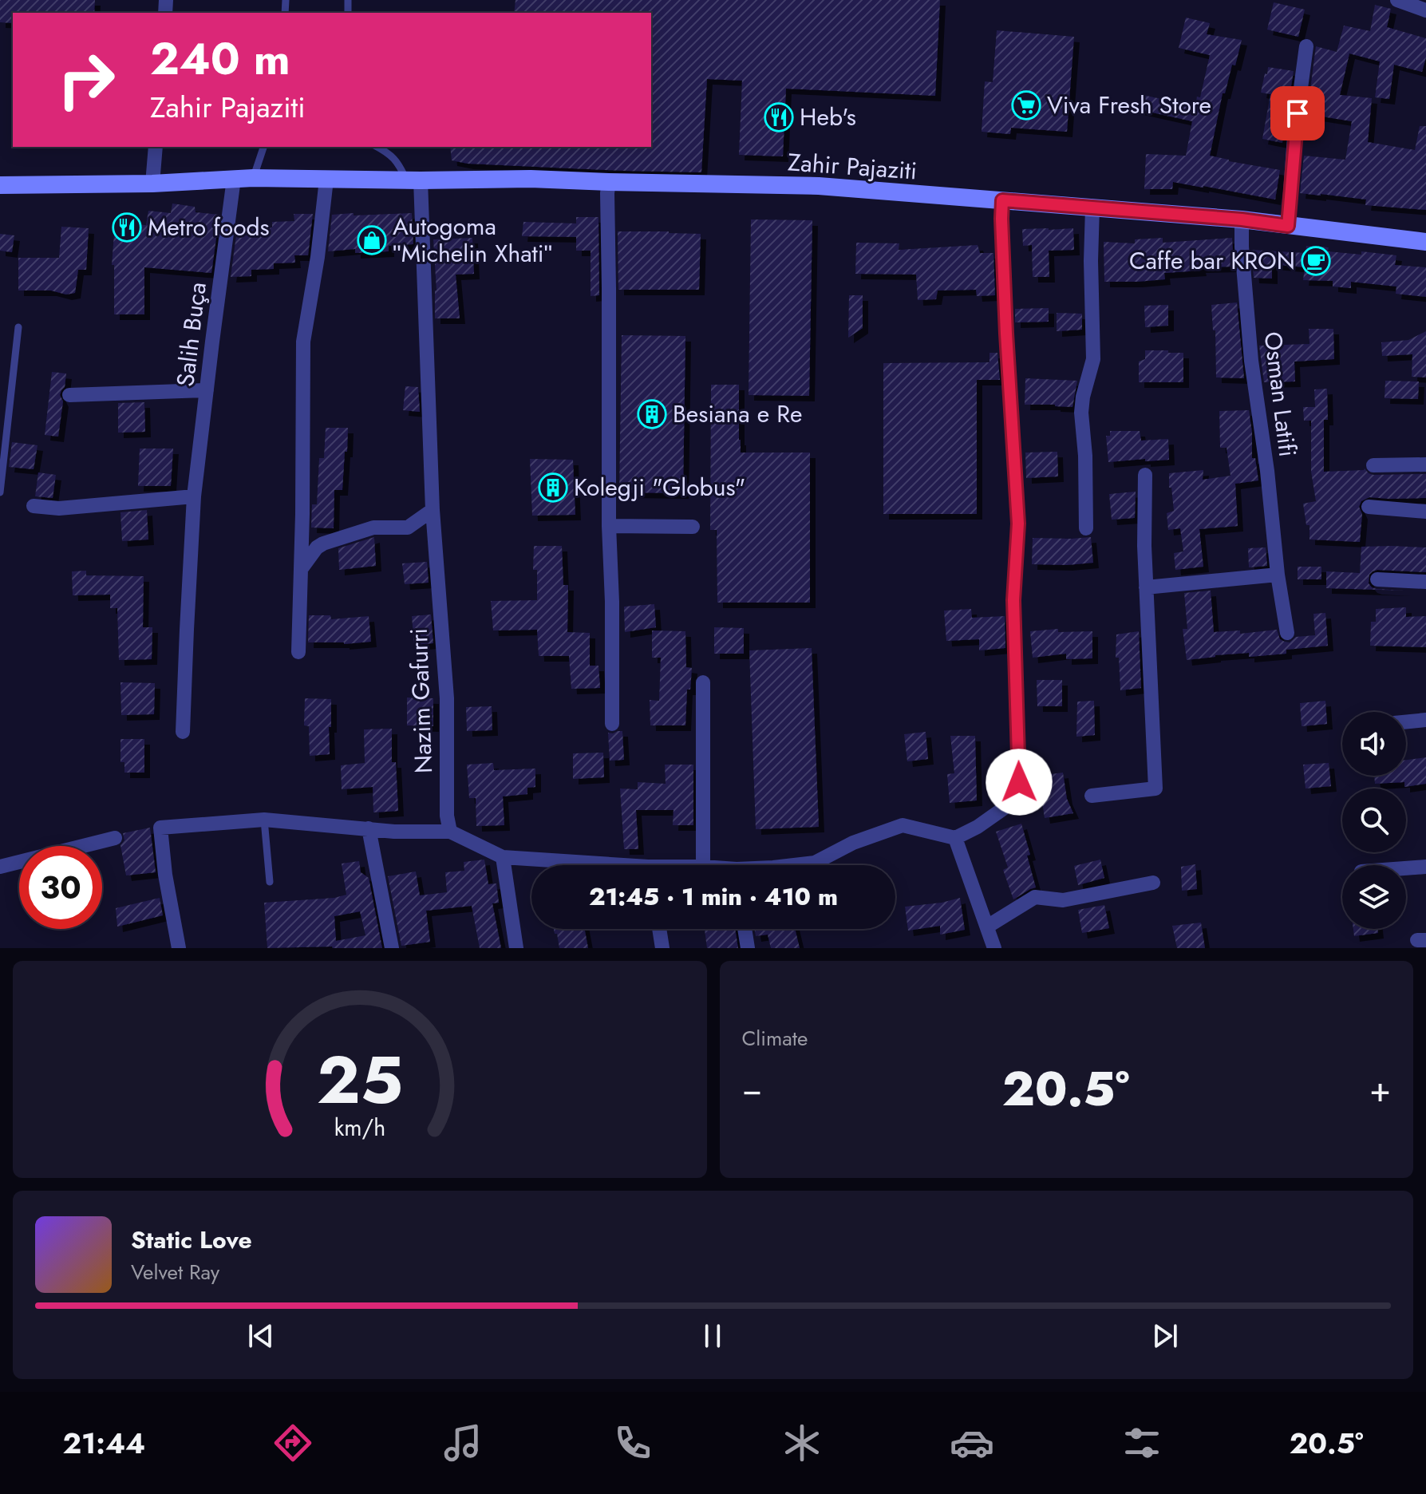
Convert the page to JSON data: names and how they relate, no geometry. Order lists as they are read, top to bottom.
{
  "streets": {
    "main road": ["Zahir Pajaziti"],
    "street": ["Salih Buça", "Osman Latifi", "Nazim Gafurri"]
  },
  "crossings": [
    ["Zahir Pajaziti", "Salih Buça"],
    ["Zahir Pajaziti", "Osman Latifi"],
    ["Zahir Pajaziti", "Nazim Gafurri"]
  ],
  "places": {
    "supermarket": ["Viva Fresh Store"],
    "restaurant": ["Heb's", "Metro foods"],
    "shop": ["Autogoma ʺMichelin Xhatiʺ"],
    "cafe": ["Caffe bar KRON"],
    "building": ["Besiana e Re", "Kolegji \"Globus\""]
  },
  "page": {
    "turn": ["240 m", "Zahir Pajaziti"],
    "limit": "30",
    "trip": "21:45 · 1 min · 410 m",
    "tile": "Climate",
    "heat": ["−", "20.5°", "+"],
    "song": ["Static Love", "Velvet Ray"],
    "tabs": ["21:44", "20.5°"],
    "gauge": ["25", "km/h"]
  }
}
